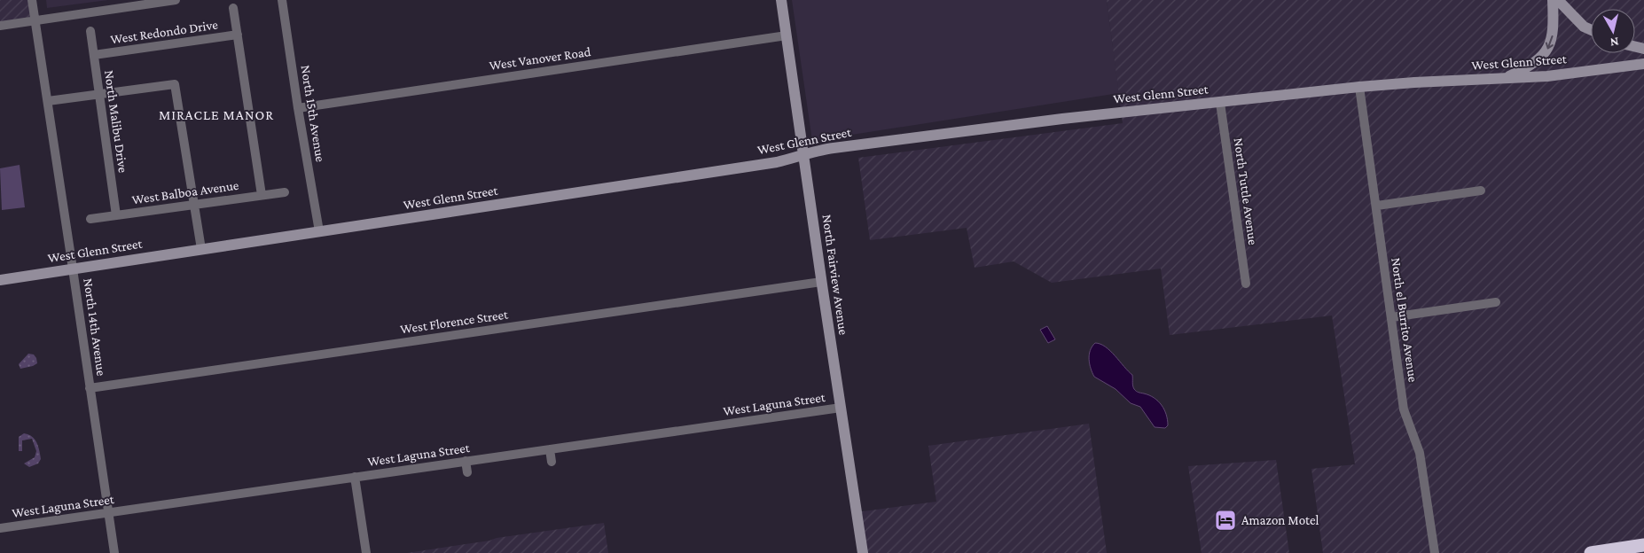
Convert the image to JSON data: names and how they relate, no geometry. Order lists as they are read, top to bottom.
{
  "streets": {
    "street": [
      "West Redondo Drive",
      "West Vanover Road",
      "West Glenn Street",
      "North 15th Avenue",
      "North Malibu Drive",
      "North Tuttle Avenue",
      "West Balboa Avenue",
      "North Fairview Avenue",
      "North el Burrito Avenue",
      "West Florence Street",
      "North 14th Avenue",
      "West Laguna Street"
    ]
  },
  "crossings": [
    ["West Redondo Drive", "North Malibu Drive"],
    ["West Vanover Road", "North 15th Avenue"],
    ["West Vanover Road", "North Fairview Avenue"],
    ["West Glenn Street", "North 15th Avenue"],
    ["West Glenn Street", "North Tuttle Avenue"],
    ["West Glenn Street", "North Fairview Avenue"],
    ["West Glenn Street", "North el Burrito Avenue"],
    ["West Glenn Street", "North 14th Avenue"],
    ["North Malibu Drive", "West Balboa Avenue"],
    ["North Fairview Avenue", "West Florence Street"],
    ["North Fairview Avenue", "West Laguna Street"],
    ["West Florence Street", "North 14th Avenue"],
    ["North 14th Avenue", "West Laguna Street"]
  ],
  "districts": ["MIRACLE MANOR"],
  "places": {
    "hotel": ["Amazon Motel"]
  },
  "north": "bottom"
}
